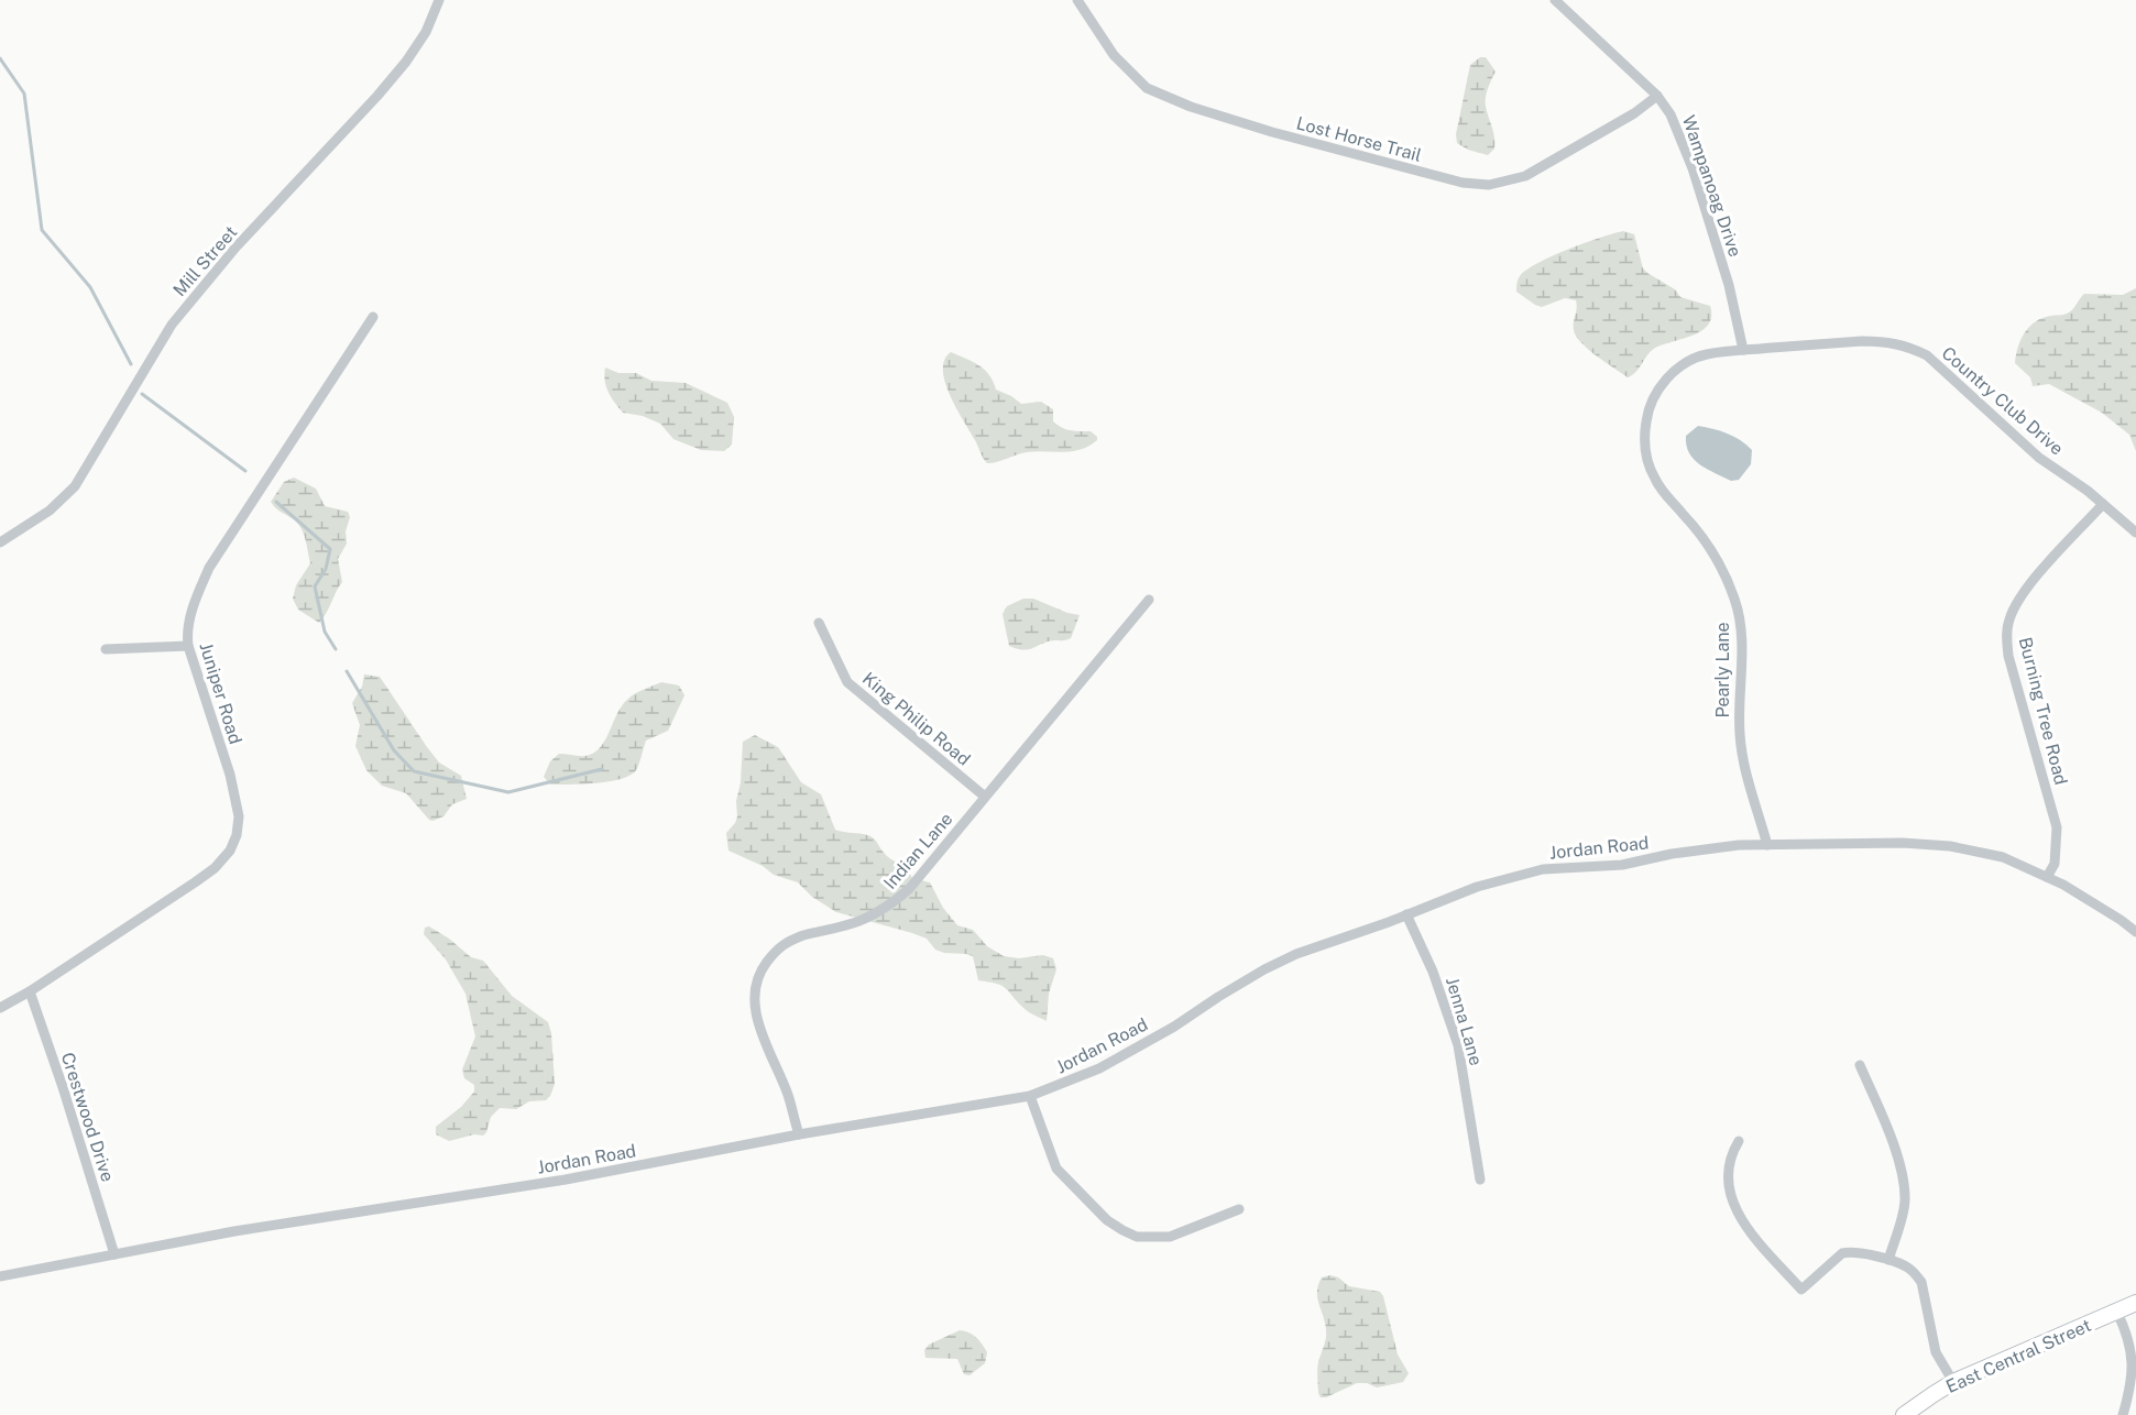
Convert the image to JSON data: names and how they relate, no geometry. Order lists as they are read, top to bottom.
{
  "streets": {
    "main road": ["East Central Street"],
    "street": [
      "Lost Horse Trail",
      "Wampanoag Drive",
      "Mill Street",
      "Country Club Drive",
      "Pearly Lane",
      "Juniper Road",
      "Burning Tree Road",
      "King Philip Road",
      "Jordan Road",
      "Indian Lane",
      "Jenna Lane",
      "Crestwood Drive"
    ]
  },
  "crossings": [
    ["Lost Horse Trail", "Wampanoag Drive"],
    ["Wampanoag Drive", "Pearly Lane"],
    ["Country Club Drive", "Pearly Lane"],
    ["Country Club Drive", "Burning Tree Road"],
    ["Pearly Lane", "Jordan Road"],
    ["Juniper Road", "Crestwood Drive"],
    ["Burning Tree Road", "Jordan Road"],
    ["King Philip Road", "Indian Lane"],
    ["Jordan Road", "Indian Lane"],
    ["Jordan Road", "Jenna Lane"],
    ["Jordan Road", "Crestwood Drive"]
  ]
}
